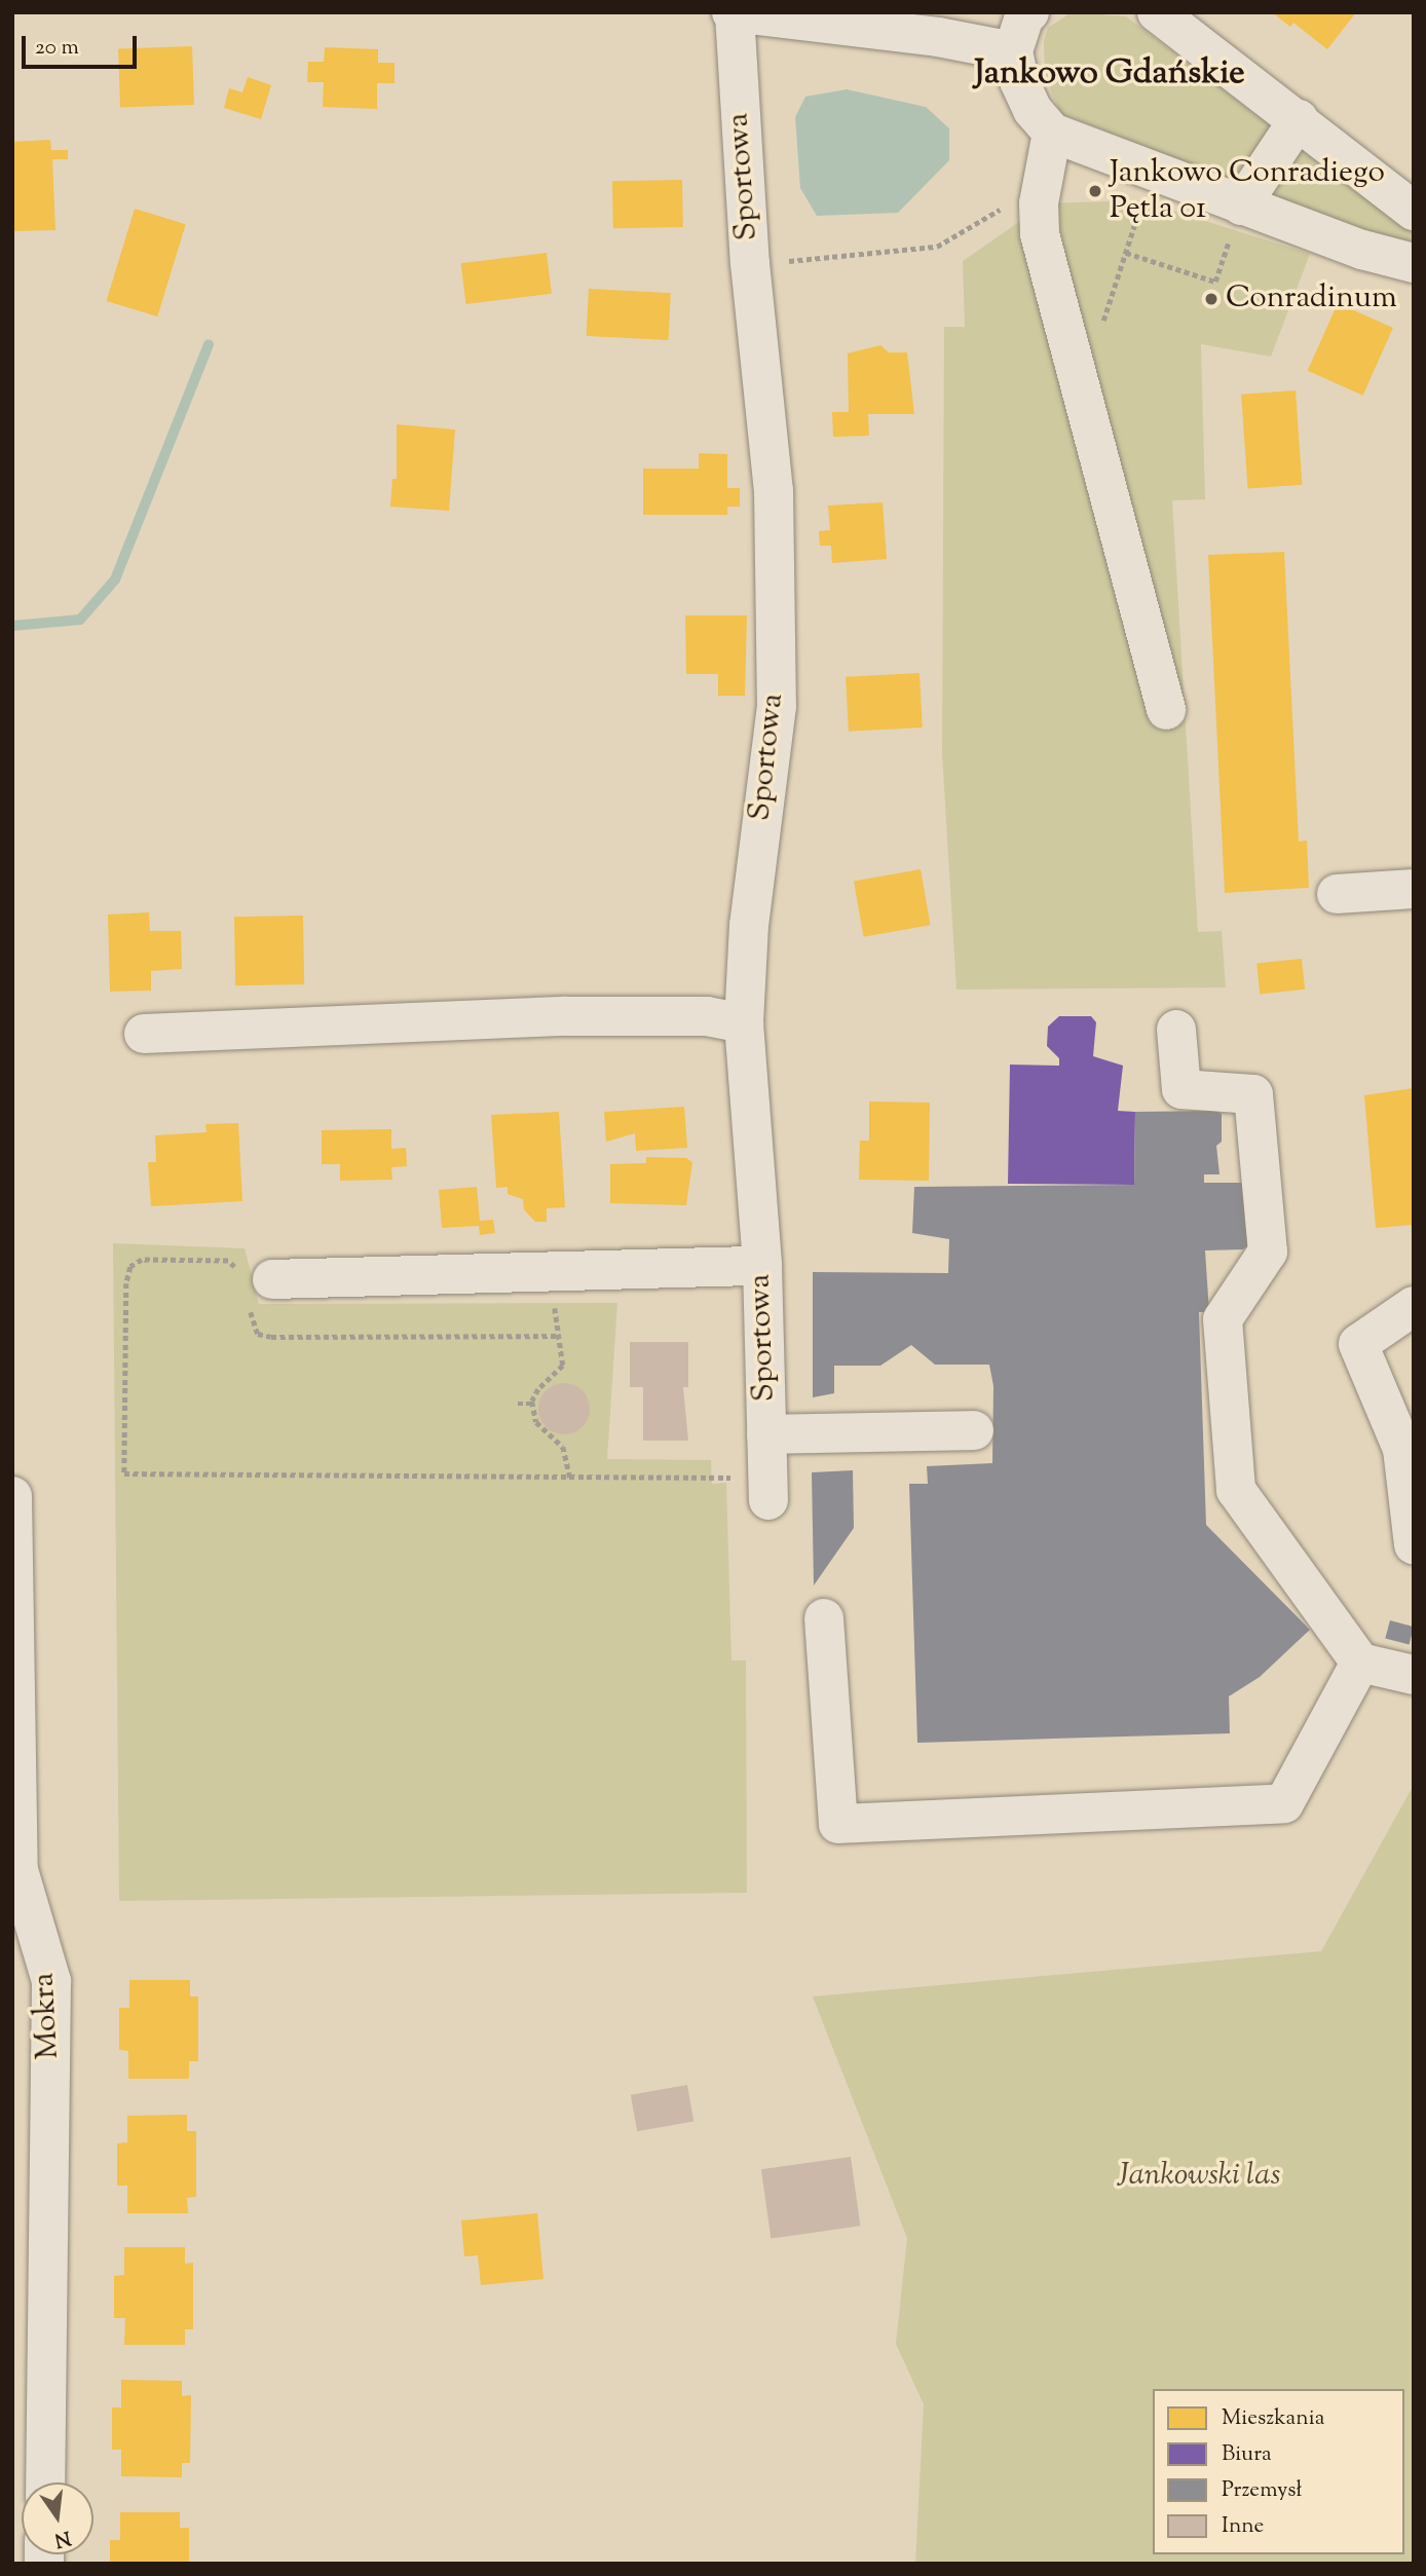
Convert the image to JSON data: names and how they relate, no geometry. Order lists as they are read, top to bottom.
{
  "streets": {
    "street": ["Sportowa", "Mokra"]
  },
  "districts": ["Jankowo Gdańskie"],
  "parks": ["Jankowski las"],
  "places": ["Jankowo Conradiego Pętla 01", "Conradinum"],
  "legend": [
    "Mieszkania",
    "Biura",
    "Przemysł",
    "Inne"
  ],
  "scale_bar": "20 m",
  "north": "bottom"
}
